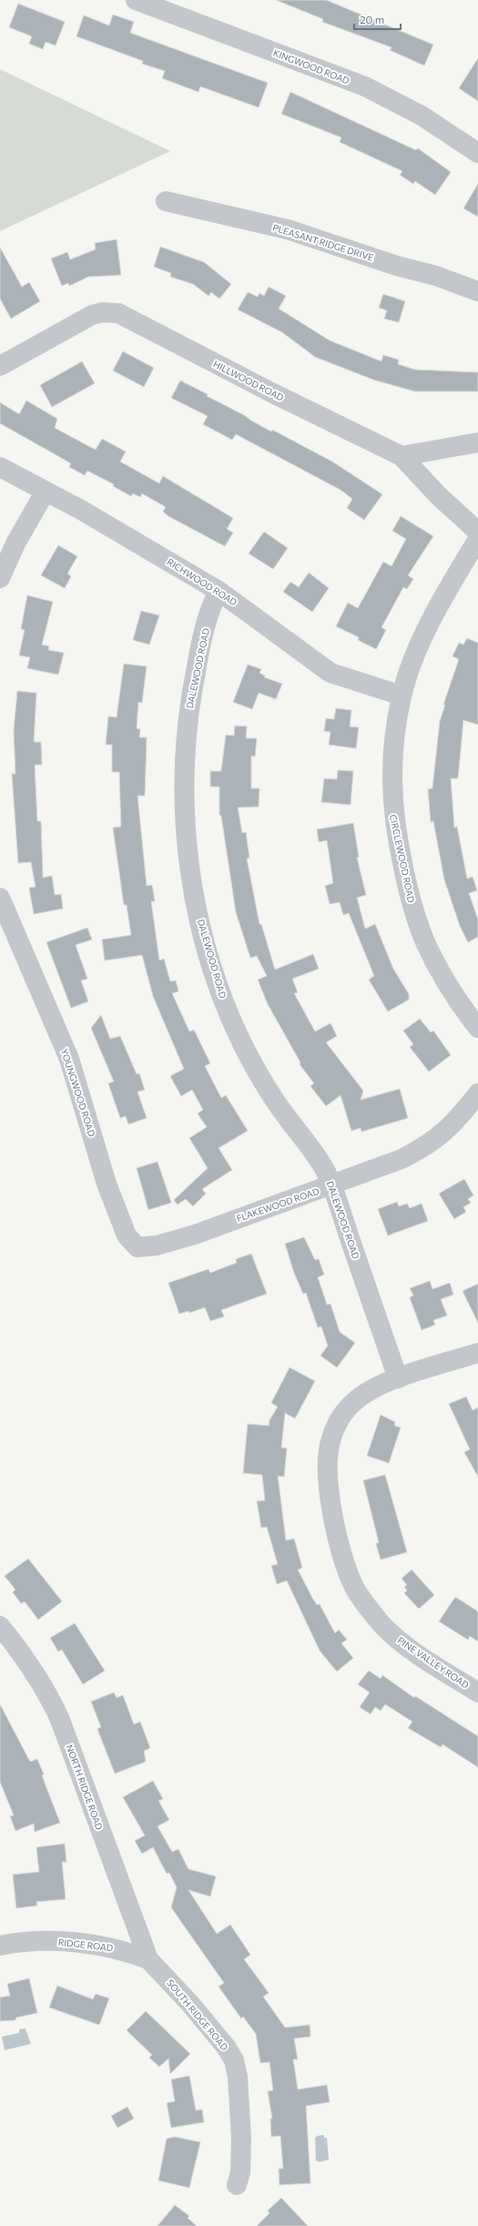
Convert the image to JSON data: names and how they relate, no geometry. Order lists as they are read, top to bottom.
{
  "streets": {
    "street": [
      "KINGWOOD ROAD",
      "PLEASANT RIDGE DRIVE",
      "HILLWOOD ROAD",
      "RICHWOOD ROAD",
      "DALEWOOD ROAD",
      "CIRCLEWOOD ROAD",
      "YOUNGWOOD ROAD",
      "FLAKEWOOD ROAD",
      "PINE VALLEY ROAD",
      "NORTH RIDGE ROAD",
      "RIDGE ROAD",
      "SOUTH RIDGE ROAD"
    ]
  },
  "crossings": [
    ["RICHWOOD ROAD", "DALEWOOD ROAD"],
    ["RICHWOOD ROAD", "CIRCLEWOOD ROAD"],
    ["DALEWOOD ROAD", "FLAKEWOOD ROAD"],
    ["DALEWOOD ROAD", "PINE VALLEY ROAD"],
    ["YOUNGWOOD ROAD", "FLAKEWOOD ROAD"],
    ["NORTH RIDGE ROAD", "RIDGE ROAD"],
    ["NORTH RIDGE ROAD", "SOUTH RIDGE ROAD"],
    ["RIDGE ROAD", "SOUTH RIDGE ROAD"]
  ],
  "scale_bar": "20 m"
}
